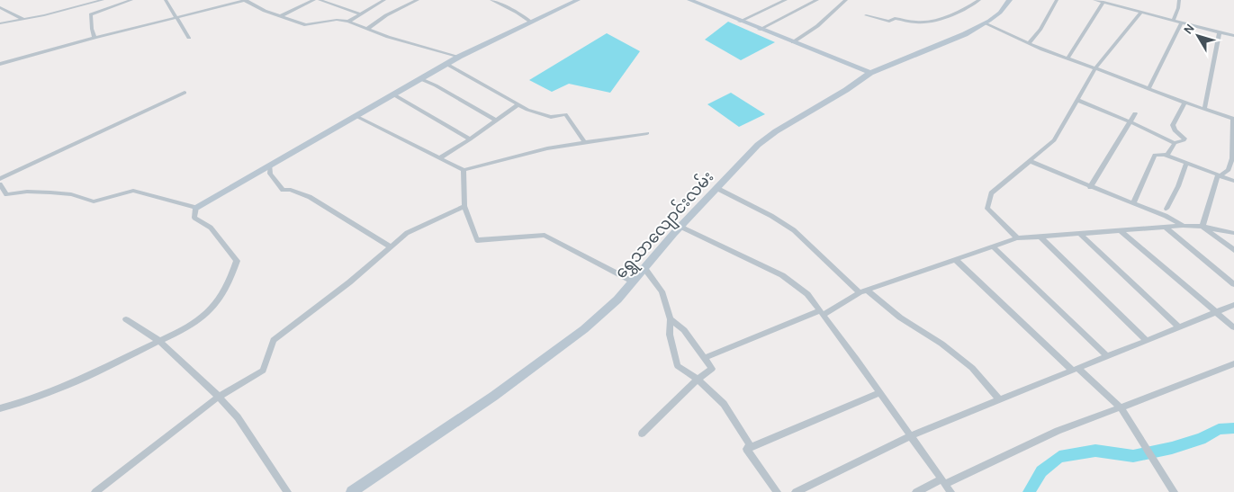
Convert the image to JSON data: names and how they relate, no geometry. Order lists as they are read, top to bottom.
{
  "streets": {
    "street": ["ရွှေသာလျောင်းလမ်း"]
  },
  "north": "top left"
}
